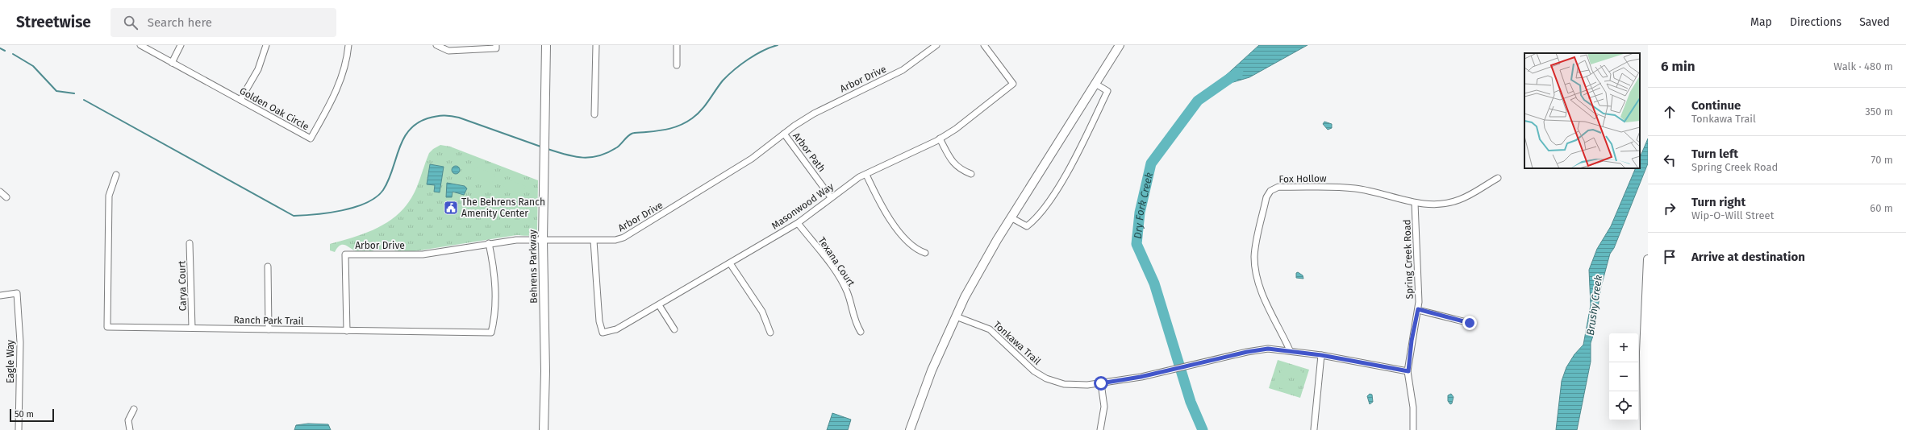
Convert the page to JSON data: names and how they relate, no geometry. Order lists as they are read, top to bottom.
{
  "streets": {
    "street": [
      "Arbor Drive",
      "Golden Oak Circle",
      "Arbor Path",
      "Fox Hollow",
      "Masonwood Way",
      "Spring Creek Road",
      "Texana Court",
      "Behrens Parkway",
      "Carya Court",
      "Ranch Park Trail",
      "Tonkawa Trail",
      "Eagle Way"
    ]
  },
  "crossings": [
    ["Arbor Drive", "Arbor Path"],
    ["Arbor Drive", "Masonwood Way"],
    ["Arbor Drive", "Behrens Parkway"],
    ["Arbor Drive", "Ranch Park Trail"],
    ["Arbor Path", "Masonwood Way"],
    ["Fox Hollow", "Spring Creek Road"],
    ["Fox Hollow", "Tonkawa Trail"],
    ["Masonwood Way", "Texana Court"],
    ["Spring Creek Road", "Tonkawa Trail"],
    ["Carya Court", "Ranch Park Trail"]
  ],
  "water": ["Dry Fork Creek", "Brushy Creek"],
  "places": {
    "public building": ["The Behrens Ranch Amenity Center"]
  },
  "scale_bar": "50 m",
  "page": {
    "header": "Streetwise",
    "search": "Search here",
    "nav": ["Map", "Directions", "Saved"],
    "heading": ["6 min", "Walk · 480 m"],
    "list": [
      ["Continue", "Tonkawa Trail", "350 m"],
      ["Turn left", "Spring Creek Road", "70 m"],
      ["Turn right", "Wip-O-Will Street", "60 m"],
      "Arrive at destination"
    ],
    "map_buttons": ["+", "−"],
    "scale": "50 m"
  }
}
